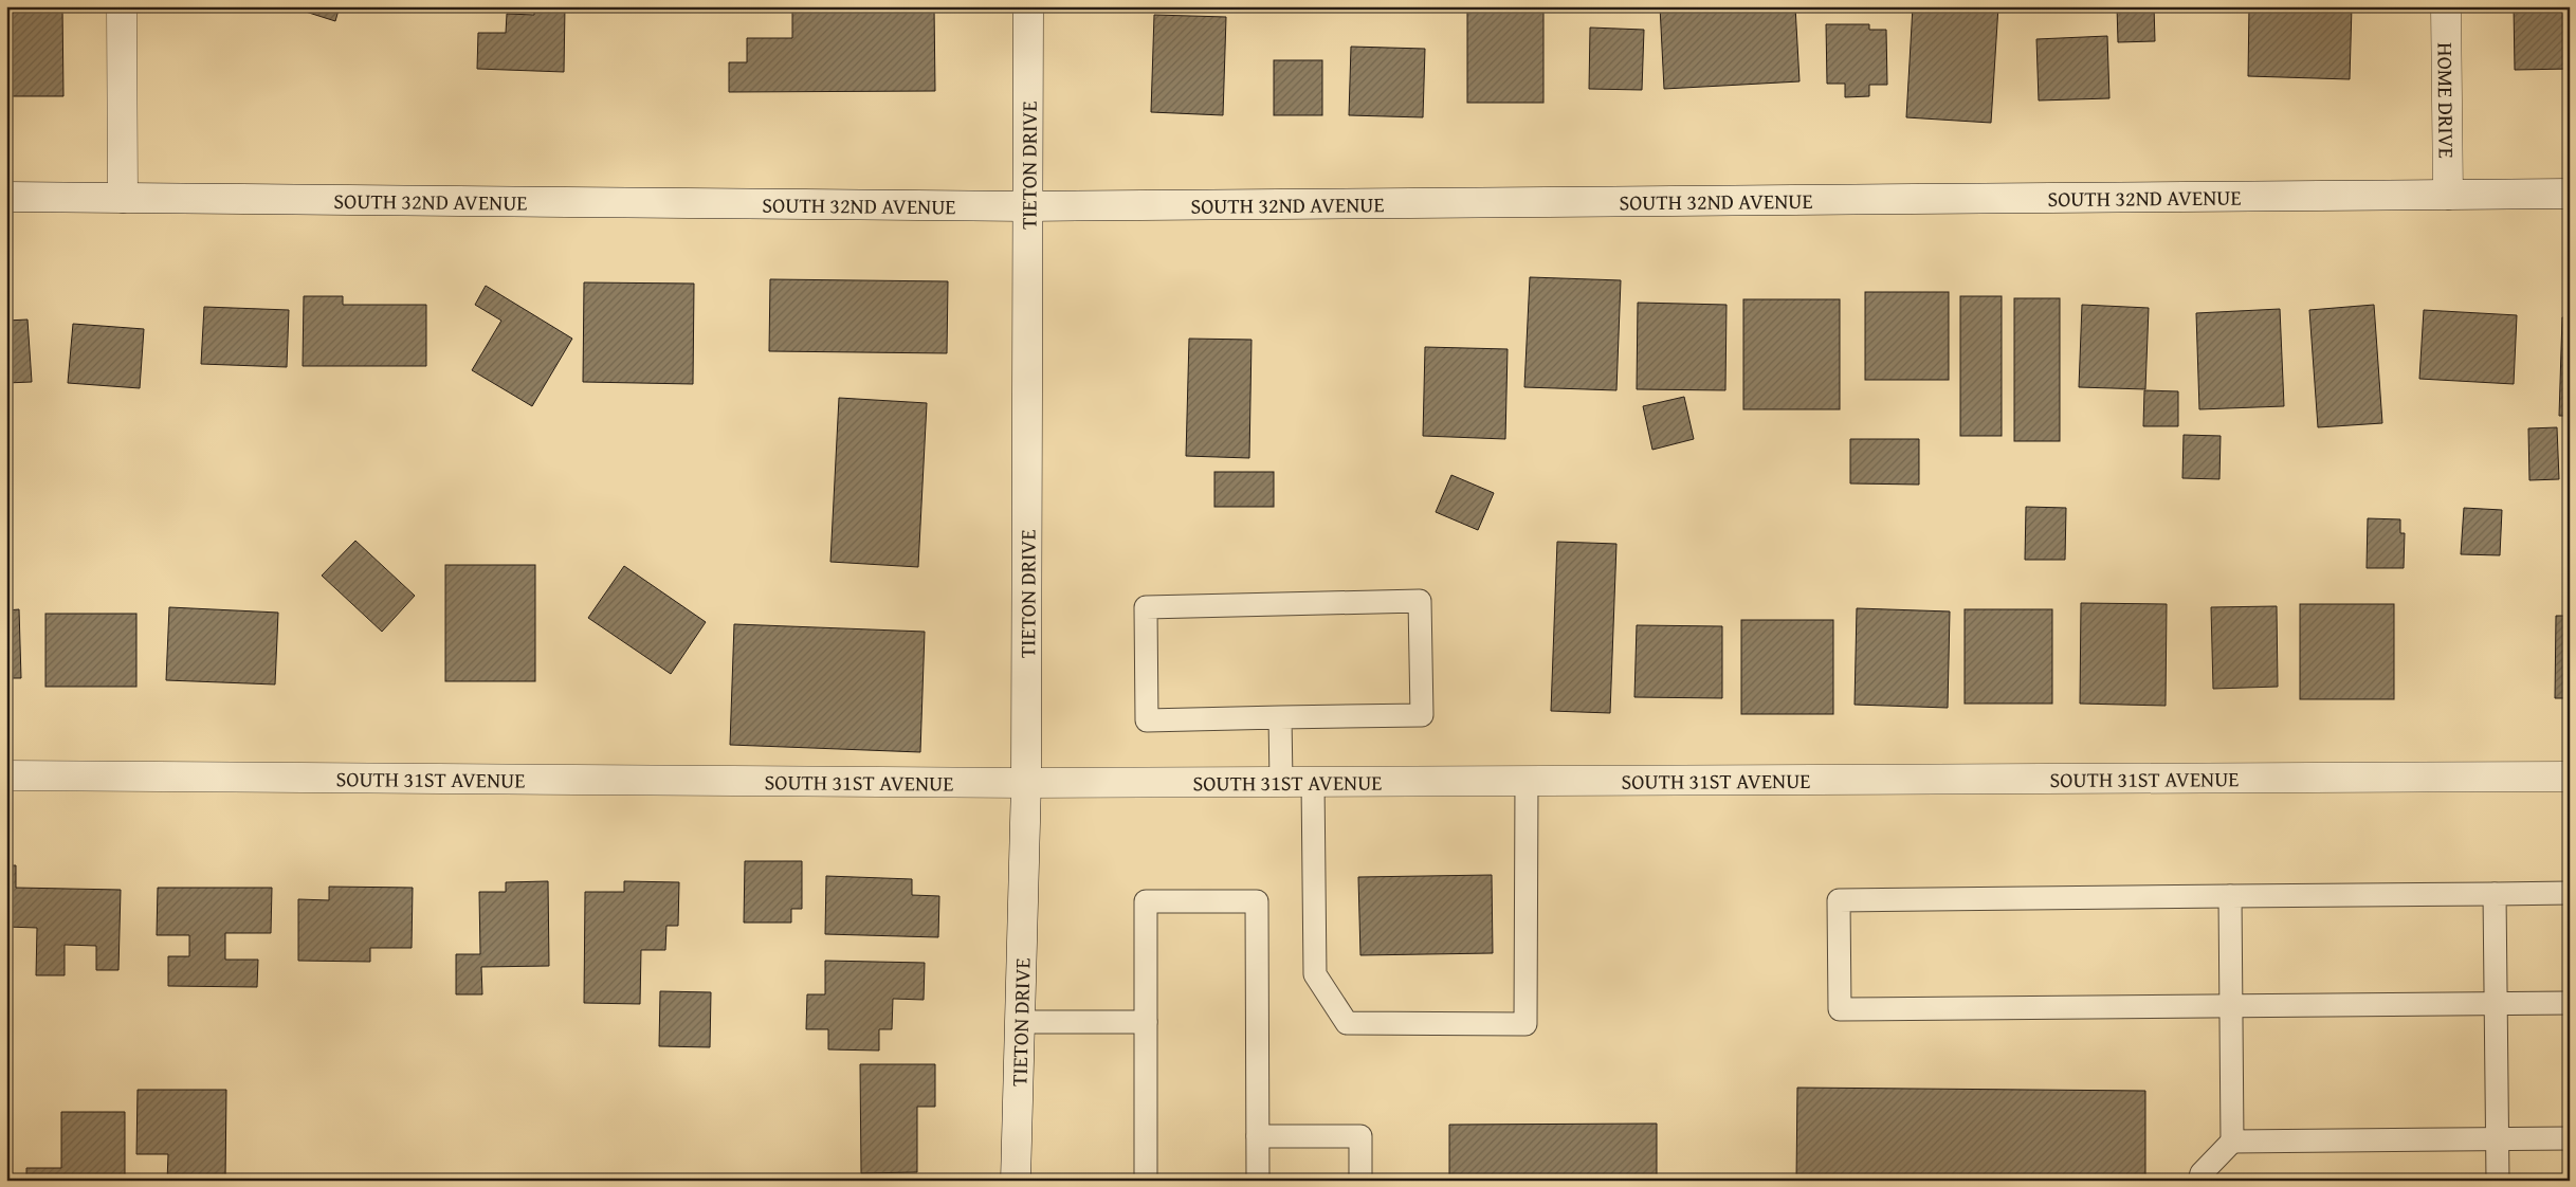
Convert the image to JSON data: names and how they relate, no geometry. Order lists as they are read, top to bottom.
{
  "streets": {
    "street": [
      "HOME DRIVE",
      "TIETON DRIVE",
      "SOUTH 32ND AVENUE",
      "SOUTH 31ST AVENUE"
    ]
  },
  "crossings": [
    ["HOME DRIVE", "SOUTH 32ND AVENUE"],
    ["TIETON DRIVE", "SOUTH 32ND AVENUE"],
    ["TIETON DRIVE", "SOUTH 31ST AVENUE"]
  ]
}
